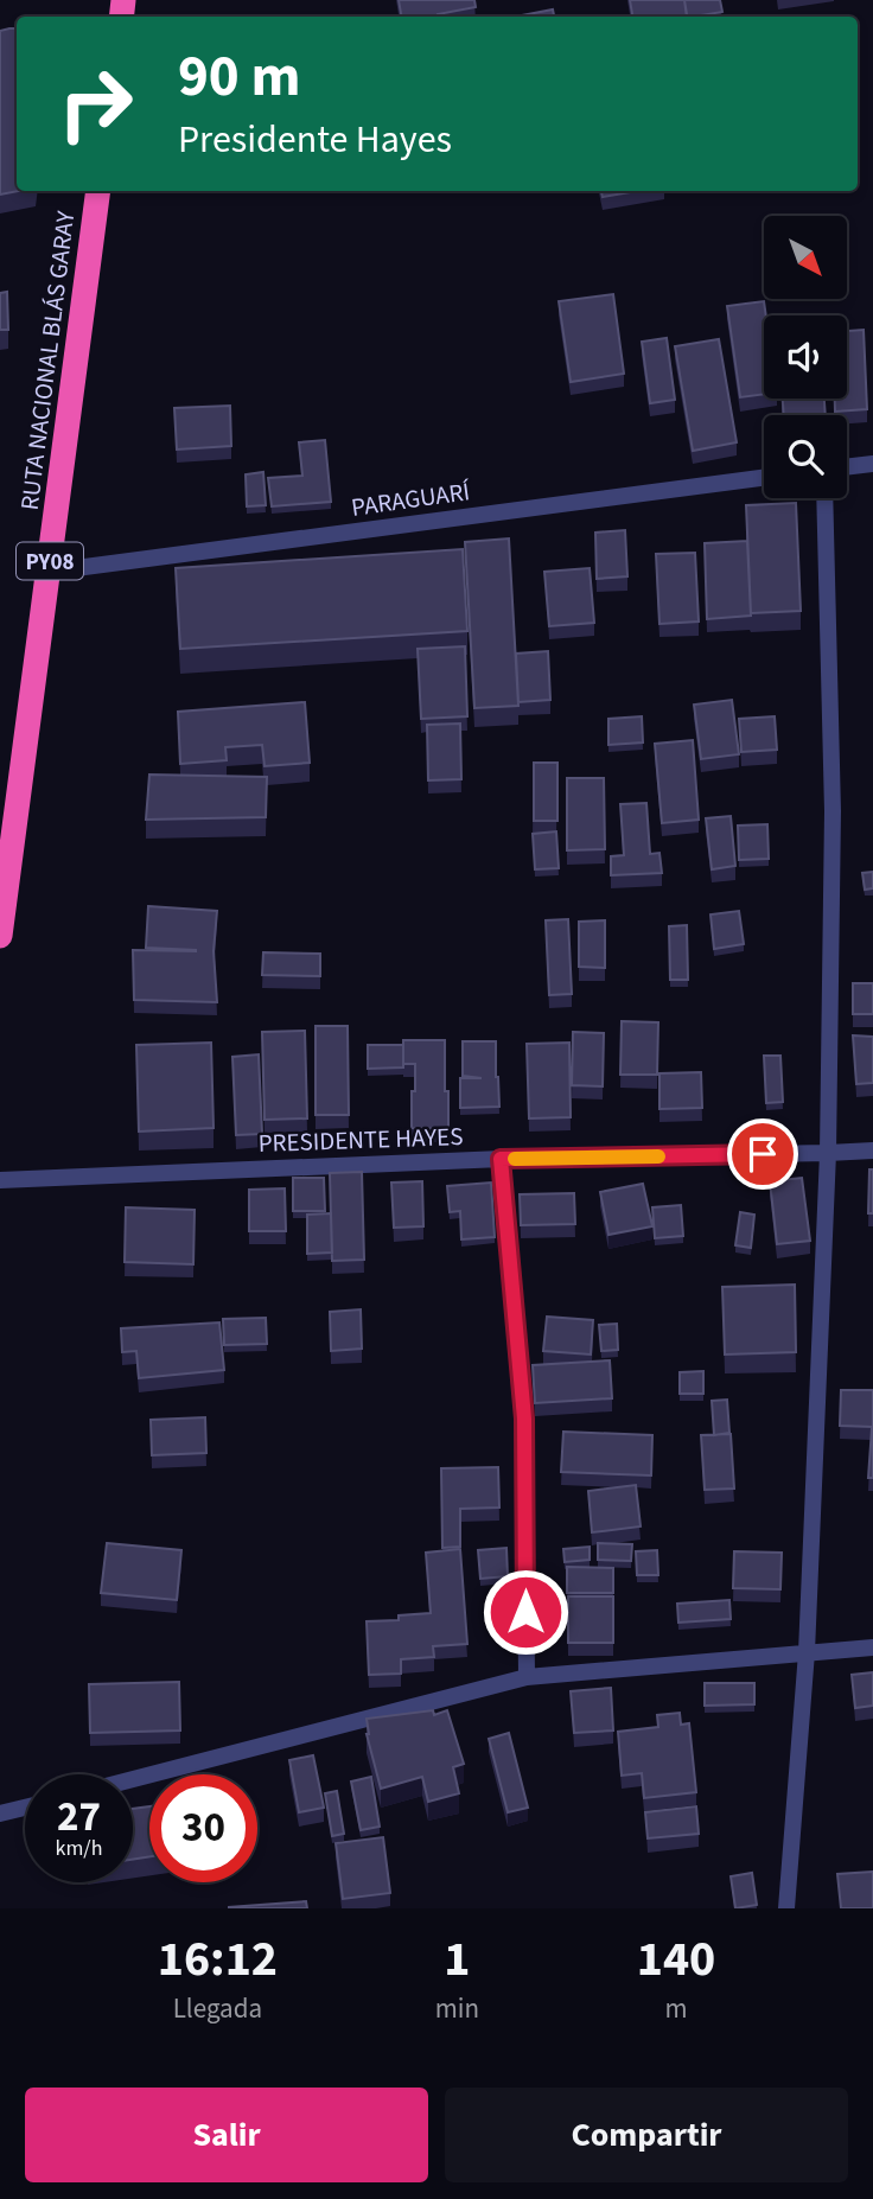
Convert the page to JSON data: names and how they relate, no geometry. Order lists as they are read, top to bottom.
{
  "streets": {
    "highway": ["RUTA NACIONAL BLÁS GARAY", "PY08"],
    "street": ["PARAGUARÍ", "PRESIDENTE HAYES"]
  },
  "crossings": [
    ["RUTA NACIONAL BLÁS GARAY", "PARAGUARÍ"]
  ],
  "north": "bottom right",
  "page": {
    "turn": ["90 m", "Presidente Hayes"],
    "speed": "27 km/h",
    "limit": "30",
    "eta": [
      "16:12",
      "Llegada",
      "1",
      "min",
      "140",
      "m"
    ],
    "buttons": ["Salir", "Compartir"]
  }
}
